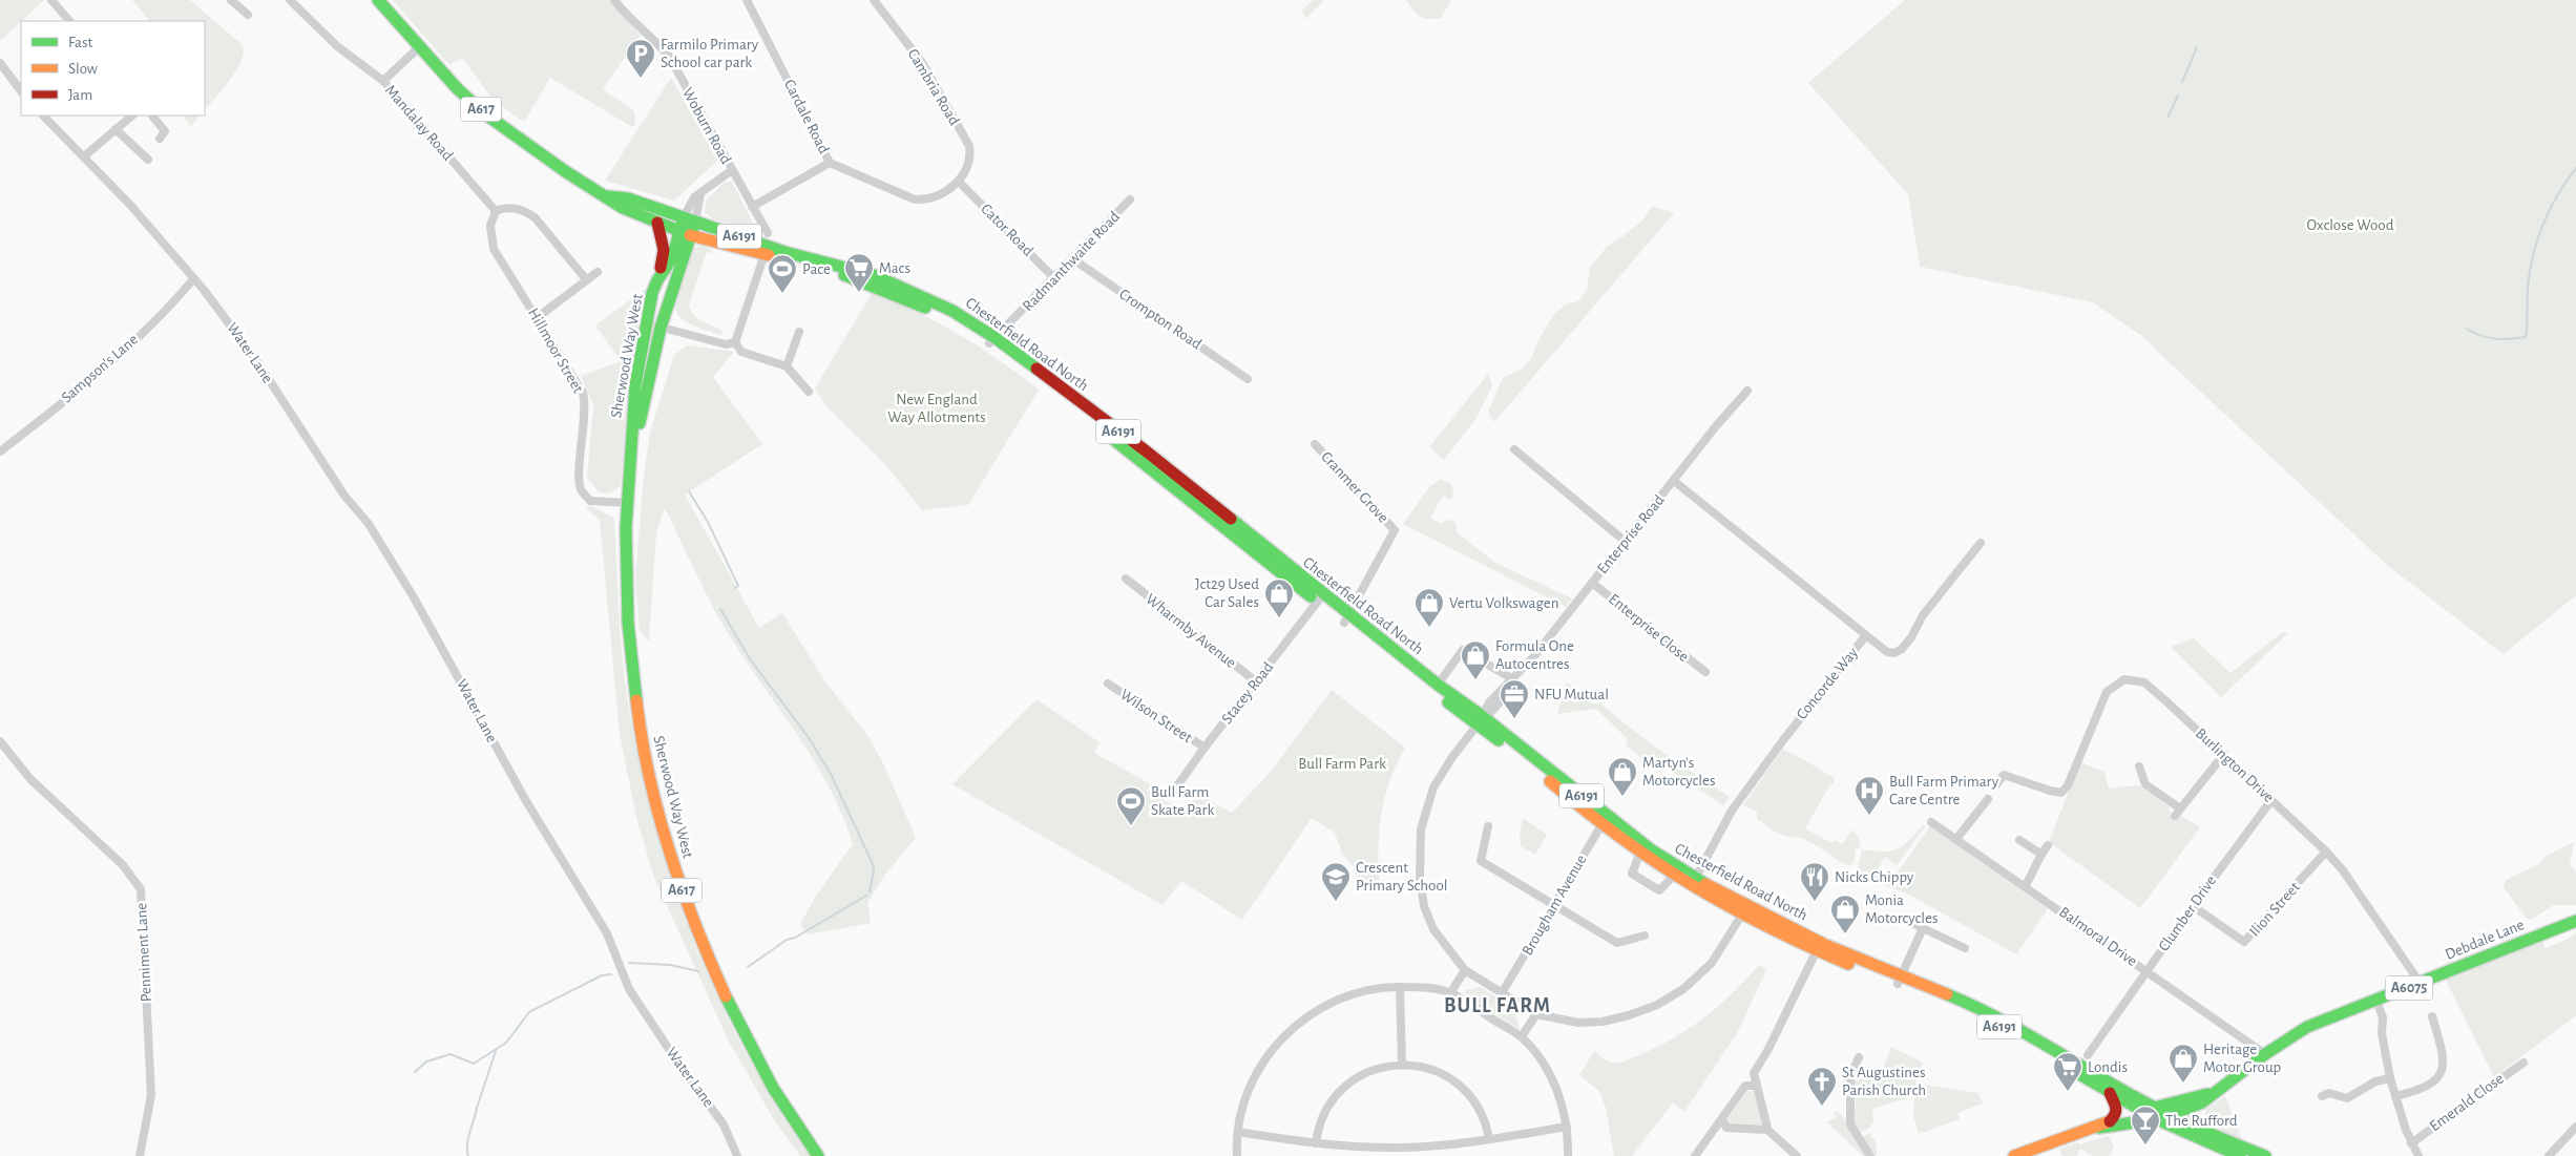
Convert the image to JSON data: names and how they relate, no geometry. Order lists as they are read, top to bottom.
{
  "streets": {
    "main road": [
      "A617",
      "A6191",
      "Chesterfield Road North",
      "Sherwood Way West",
      "Debdale Lane",
      "A6075"
    ],
    "street": [
      "Cambria Road",
      "Cardale Road",
      "Mandalay Road",
      "Woburn Road",
      "Cator Road",
      "Radmanthwaite Road",
      "Crompton Road",
      "Hillmoor Street",
      "Water Lane",
      "Sampson's Lane",
      "Cranmer Grove",
      "Enterprise Road",
      "Enterprise Close",
      "Wharmby Avenue",
      "Concorde Way",
      "Stacey Road",
      "Wilson Street",
      "Burlington Drive",
      "Brougham Avenue",
      "Ilion Street",
      "Clumber Drive",
      "Balmoral Drive",
      "Penniment Lane",
      "Emerald Close"
    ]
  },
  "crossings": [
    ["Cambria Road", "Cardale Road"],
    ["Cambria Road", "Cator Road"],
    ["A617", "Chesterfield Road North"],
    ["A617", "Sherwood Way West"],
    ["Cardale Road", "Cator Road"],
    ["Mandalay Road", "Hillmoor Street"],
    ["Cator Road", "Radmanthwaite Road"],
    ["A6191", "Chesterfield Road North"],
    ["A6191", "Debdale Lane"],
    ["A6191", "A6075"],
    ["Radmanthwaite Road", "Crompton Road"],
    ["Radmanthwaite Road", "Chesterfield Road North"],
    ["Chesterfield Road North", "Sherwood Way West"],
    ["Chesterfield Road North", "Cranmer Grove"],
    ["Chesterfield Road North", "Enterprise Road"],
    ["Chesterfield Road North", "Concorde Way"],
    ["Chesterfield Road North", "Stacey Road"],
    ["Chesterfield Road North", "Brougham Avenue"],
    ["Chesterfield Road North", "Debdale Lane"],
    ["Chesterfield Road North", "A6075"],
    ["Hillmoor Street", "Sherwood Way West"],
    ["Water Lane", "Sampson's Lane"],
    ["Enterprise Road", "Enterprise Close"],
    ["Enterprise Road", "Concorde Way"],
    ["Enterprise Road", "Brougham Avenue"],
    ["Wharmby Avenue", "Stacey Road"],
    ["Stacey Road", "Wilson Street"],
    ["Burlington Drive", "Ilion Street"],
    ["Burlington Drive", "Clumber Drive"],
    ["Burlington Drive", "Debdale Lane"],
    ["Ilion Street", "Clumber Drive"],
    ["Clumber Drive", "Balmoral Drive"],
    ["Balmoral Drive", "Debdale Lane"],
    ["Debdale Lane", "A6075"]
  ],
  "districts": ["BULL FARM"],
  "parks": ["Oxclose Wood", "New England Way Allotments", "Bull Farm Park"],
  "places": {
    "parking": ["Farmilo Primary School car park"],
    "supermarket": ["Macs", "Londis"],
    "sports": ["Pace", "Bull Farm Skate Park"],
    "shop": [
      "Jct29 Used Car Sales",
      "Vertu Volkswagen",
      "Formula One Autocentres",
      "Martyn's Motorcycles",
      "Monia Motorcycles",
      "Heritage Motor Group"
    ],
    "office": ["NFU Mutual"],
    "hospital": ["Bull Farm Primary Care Centre"],
    "school or university": ["Crescent Primary School"],
    "restaurant": ["Nicks Chippy"],
    "church": ["St Augustines Parish Church"],
    "bar": ["The Rufford"]
  },
  "legend": ["Fast", "Slow", "Jam"]
}
